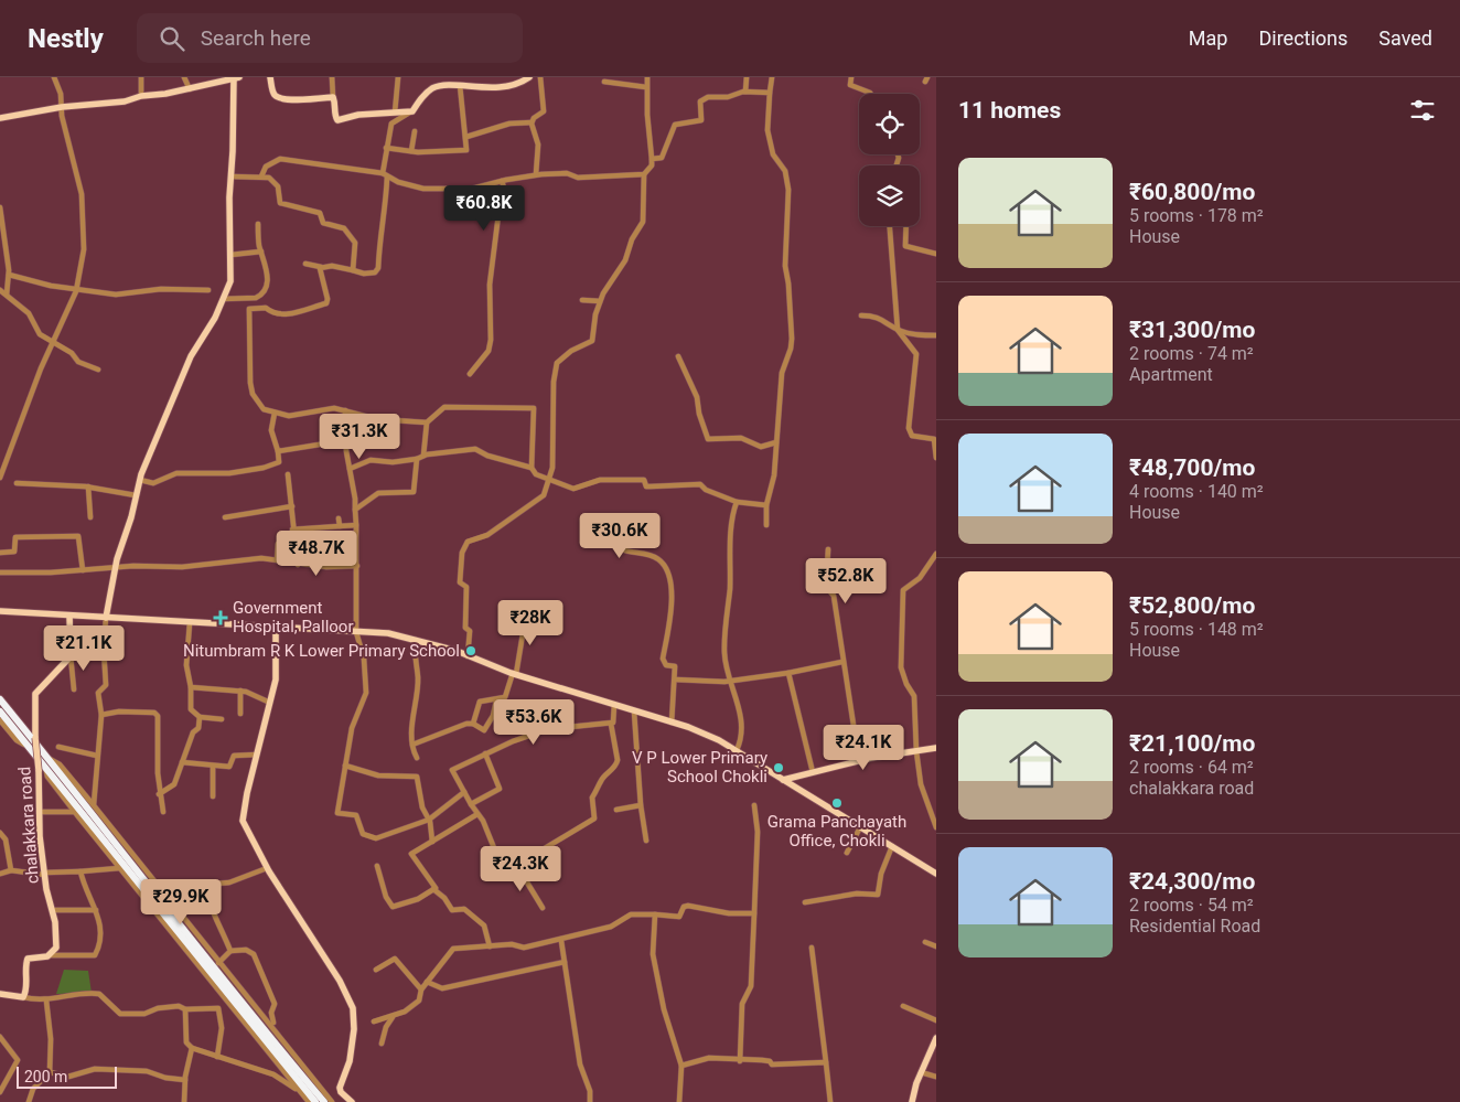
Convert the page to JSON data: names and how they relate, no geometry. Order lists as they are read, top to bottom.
{
  "streets": {
    "main road": ["chalakkara road"]
  },
  "places": {
    "health": ["Government Hospital, Palloor"],
    "other": ["Nitumbram R K Lower Primary School", "V P Lower Primary School Chokli", "Grama Panchayath Office, Chokli"]
  },
  "scale_bar": "200 m",
  "page": {
    "header": "Nestly",
    "search": "Search here",
    "nav": ["Map", "Directions", "Saved"],
    "heading": "11 homes",
    "list": [
      {
        "name": "₹60,800/mo",
        "note": "5 rooms · 178 m² · House"
      },
      {
        "name": "₹31,300/mo",
        "note": "2 rooms · 74 m² · Apartment"
      },
      {
        "name": "₹48,700/mo",
        "note": "4 rooms · 140 m² · House"
      },
      {
        "name": "₹52,800/mo",
        "note": "5 rooms · 148 m² · House"
      },
      {
        "name": "₹21,100/mo",
        "note": "2 rooms · 64 m² · chalakkara road"
      },
      {
        "name": "₹24,300/mo",
        "note": "2 rooms · 54 m² · Residential Road"
      }
    ],
    "price": [
      "₹60.8K",
      "₹31.3K",
      "₹30.6K",
      "₹48.7K",
      "₹52.8K",
      "₹28K",
      "₹21.1K",
      "₹53.6K",
      "₹24.1K",
      "₹24.3K",
      "₹29.9K"
    ],
    "scale": "200 m"
  }
}
